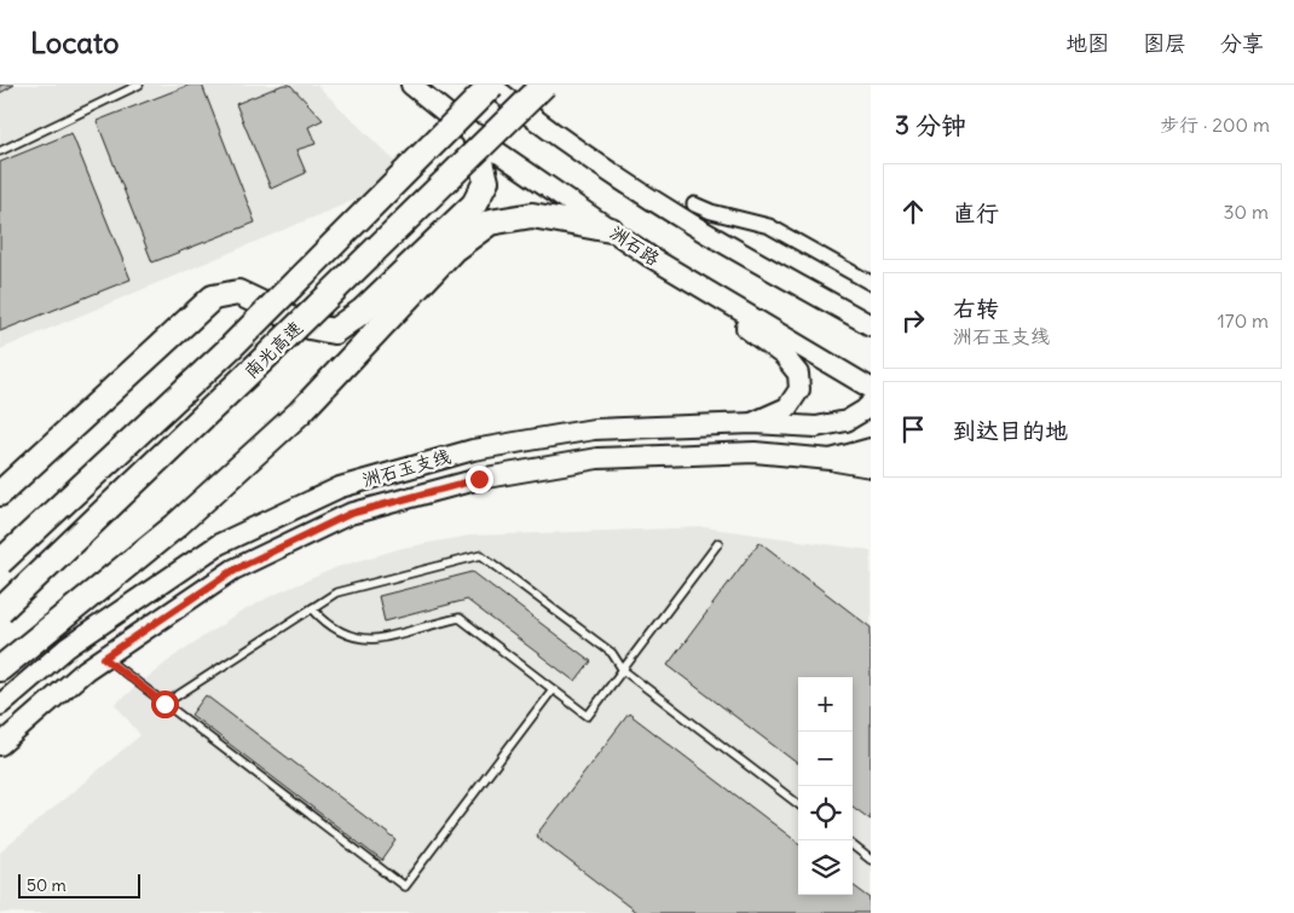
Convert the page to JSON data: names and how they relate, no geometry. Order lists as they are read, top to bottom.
{
  "streets": {
    "highway": ["南光高速"],
    "main road": ["洲石路", "洲石玉支线"]
  },
  "scale_bar": "50 m",
  "page": {
    "header": "Locato",
    "nav": ["地图", "图层", "分享"],
    "heading": ["3 分钟", "步行 · 200 m"],
    "list": [
      ["直行", "30 m"],
      ["右转", "洲石玉支线", "170 m"],
      "到达目的地"
    ],
    "map_buttons": ["+", "−"],
    "scale": "50 m"
  }
}
